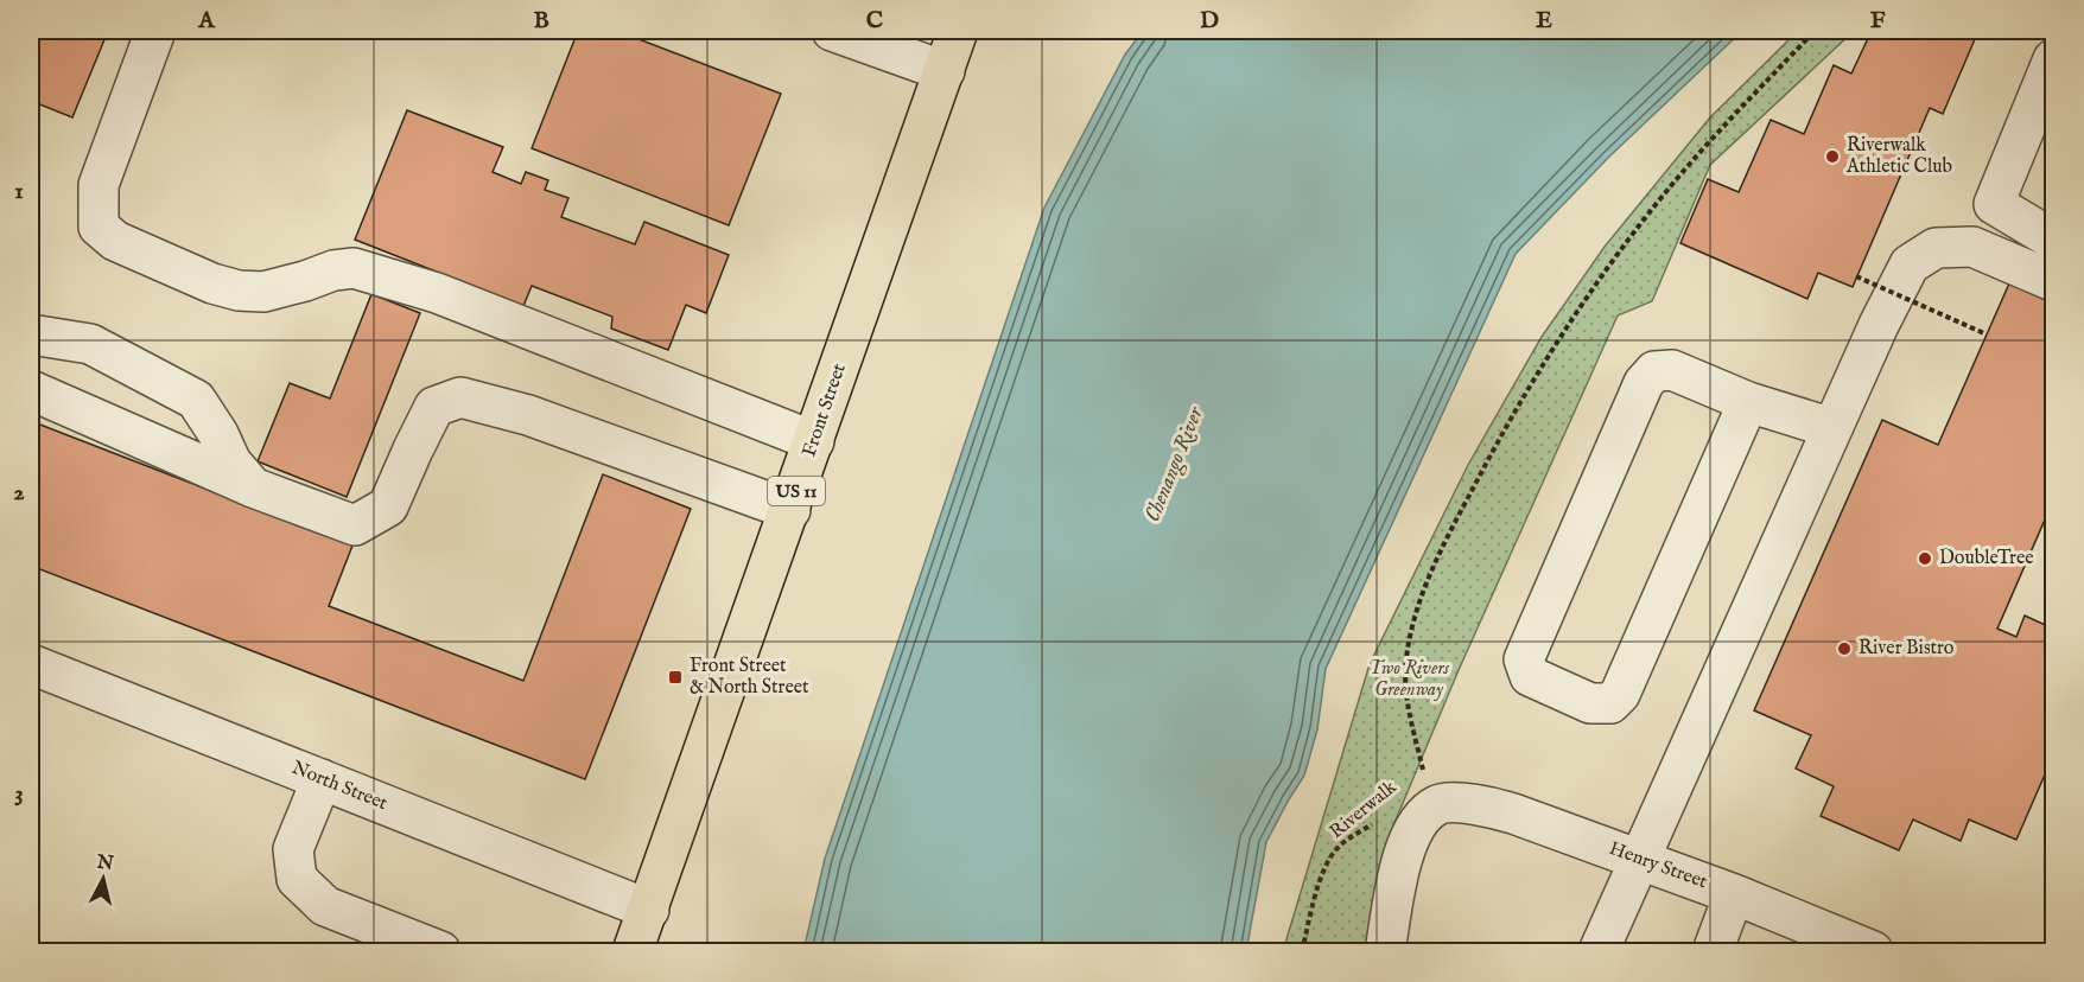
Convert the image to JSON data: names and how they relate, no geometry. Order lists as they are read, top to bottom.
{
  "streets": {
    "main road": ["Front Street", "US 11"],
    "street": ["North Street", "Henry Street"],
    "path": ["Riverwalk"]
  },
  "crossings": [
    ["Front Street", "North Street"]
  ],
  "water": ["Chenango River"],
  "parks": ["Two Rivers Greenway"],
  "places": {
    "other": ["Riverwalk Athletic Club", "DoubleTree", "River Bistro"],
    "transit": ["Front Street & North Street"]
  },
  "north": "top",
  "grid": {
    "columns": [
      "A",
      "B",
      "C",
      "D",
      "E",
      "F"
    ],
    "rows": ["1", "2", "3"]
  }
}
